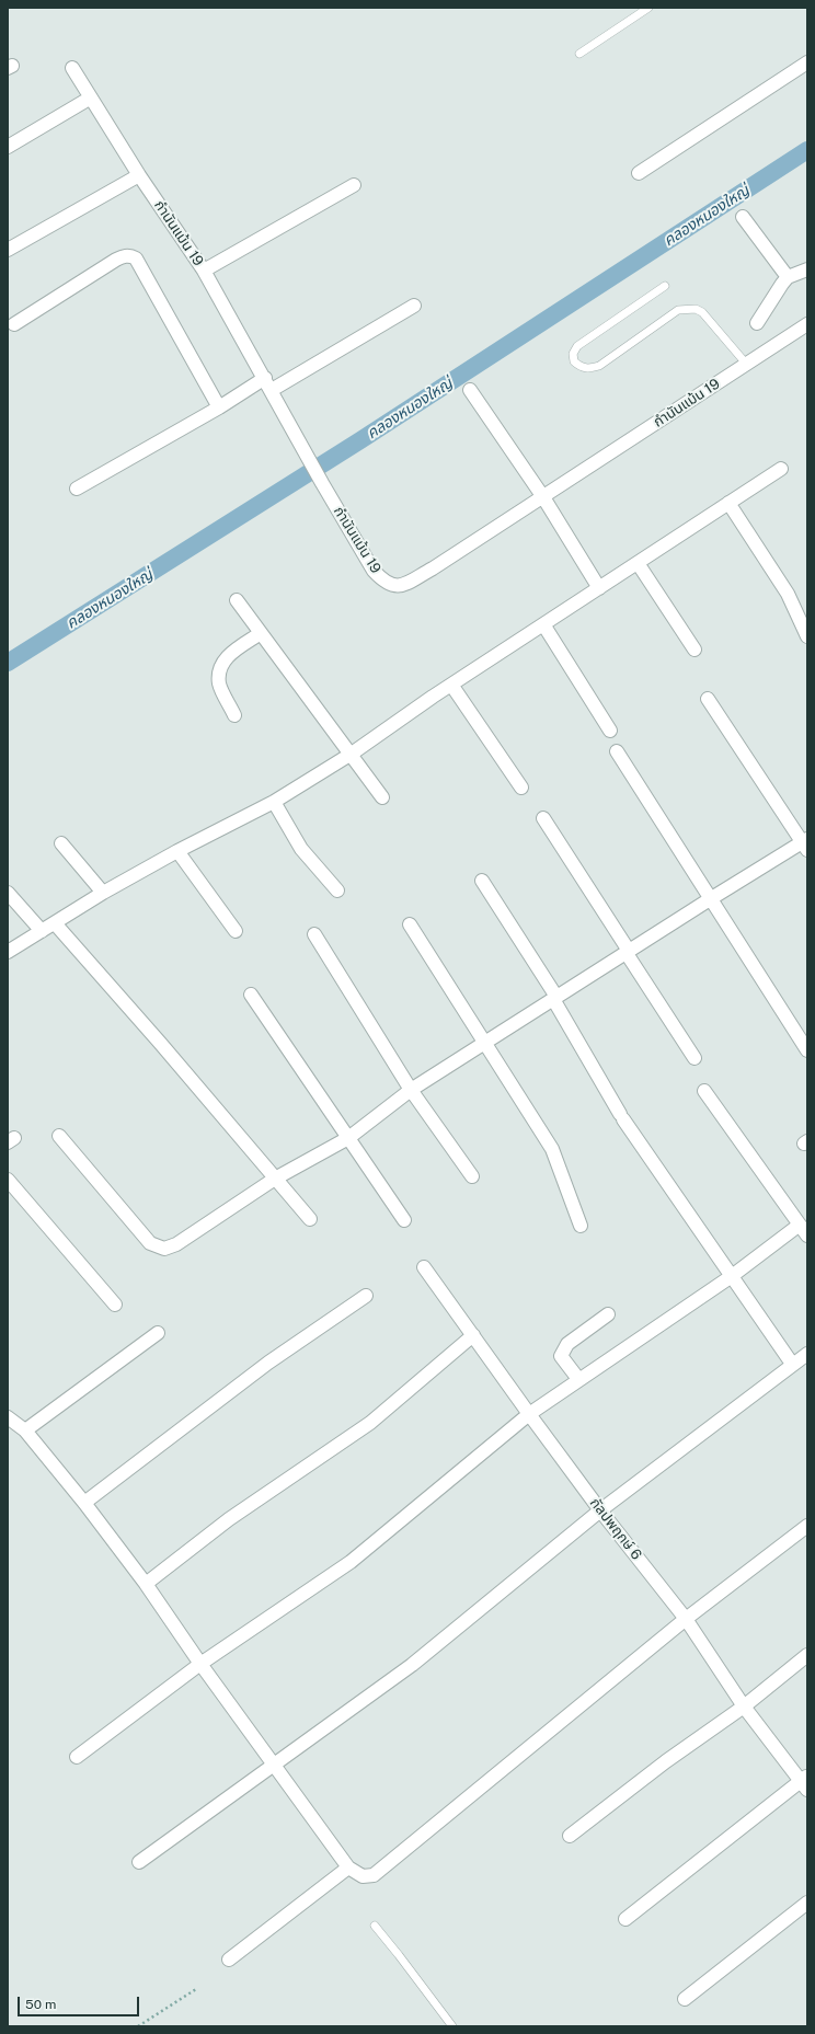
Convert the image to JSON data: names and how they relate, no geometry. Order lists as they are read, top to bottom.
{
  "streets": {
    "street": ["กำนันแม้น 19", "กัลปพฤกษ์ 6"]
  },
  "water": ["คลองหนองใหญ่"],
  "scale_bar": "50 m"
}
